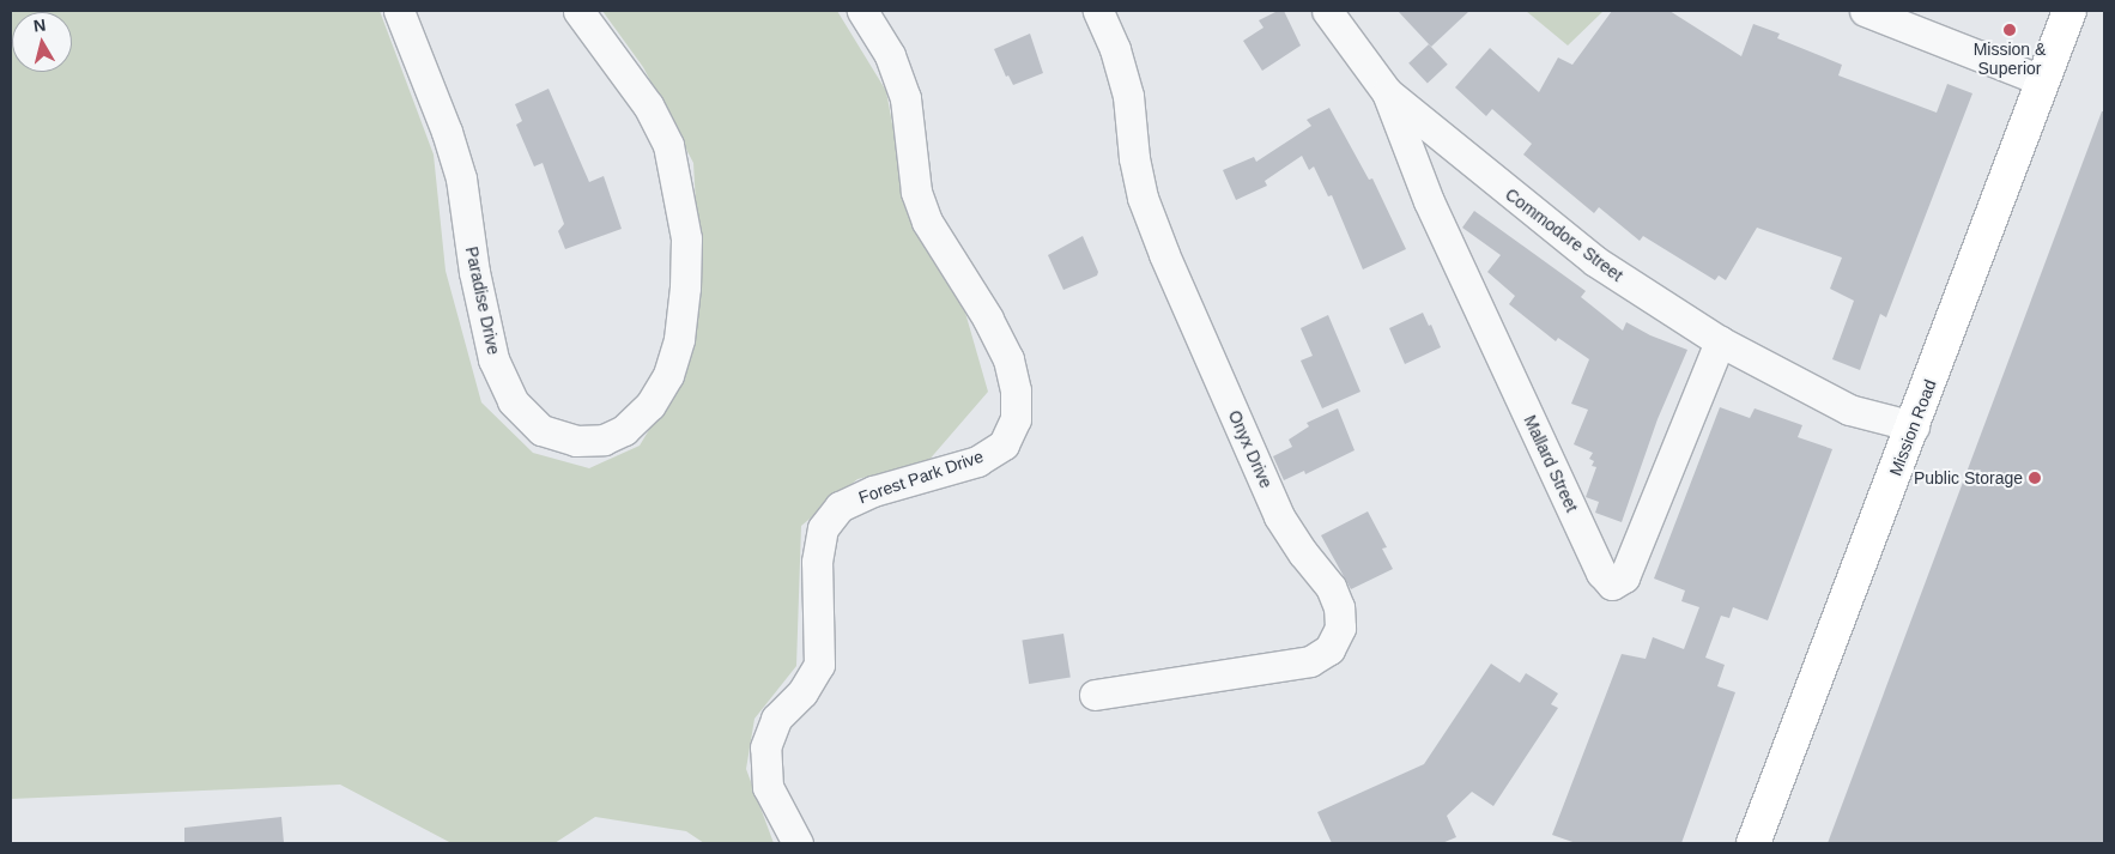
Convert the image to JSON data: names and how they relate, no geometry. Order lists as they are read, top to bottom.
{
  "streets": {
    "main road": ["Mission Road"],
    "street": [
      "Commodore Street",
      "Paradise Drive",
      "Onyx Drive",
      "Mallard Street",
      "Forest Park Drive"
    ]
  },
  "crossings": [
    ["Commodore Street", "Mission Road"],
    ["Commodore Street", "Mallard Street"]
  ],
  "places": ["Mission & Superior", "Public Storage"],
  "north": "top"
}
